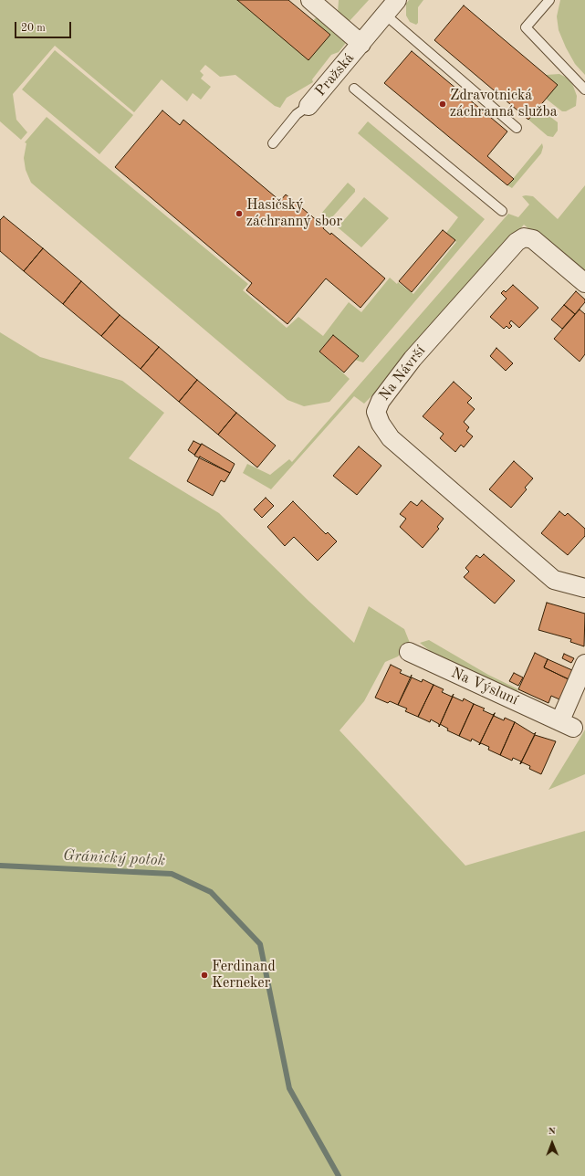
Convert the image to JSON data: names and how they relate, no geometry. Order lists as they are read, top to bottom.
{
  "streets": {
    "street": ["Pražská", "Na Návrší", "Na Výsluní"]
  },
  "water": ["Gránický potok"],
  "places": ["Zdravotnická záchranná služba", "Hasičský záchranný sbor", "Ferdinand Kerneker"],
  "scale_bar": "20 m",
  "north": "top"
}
